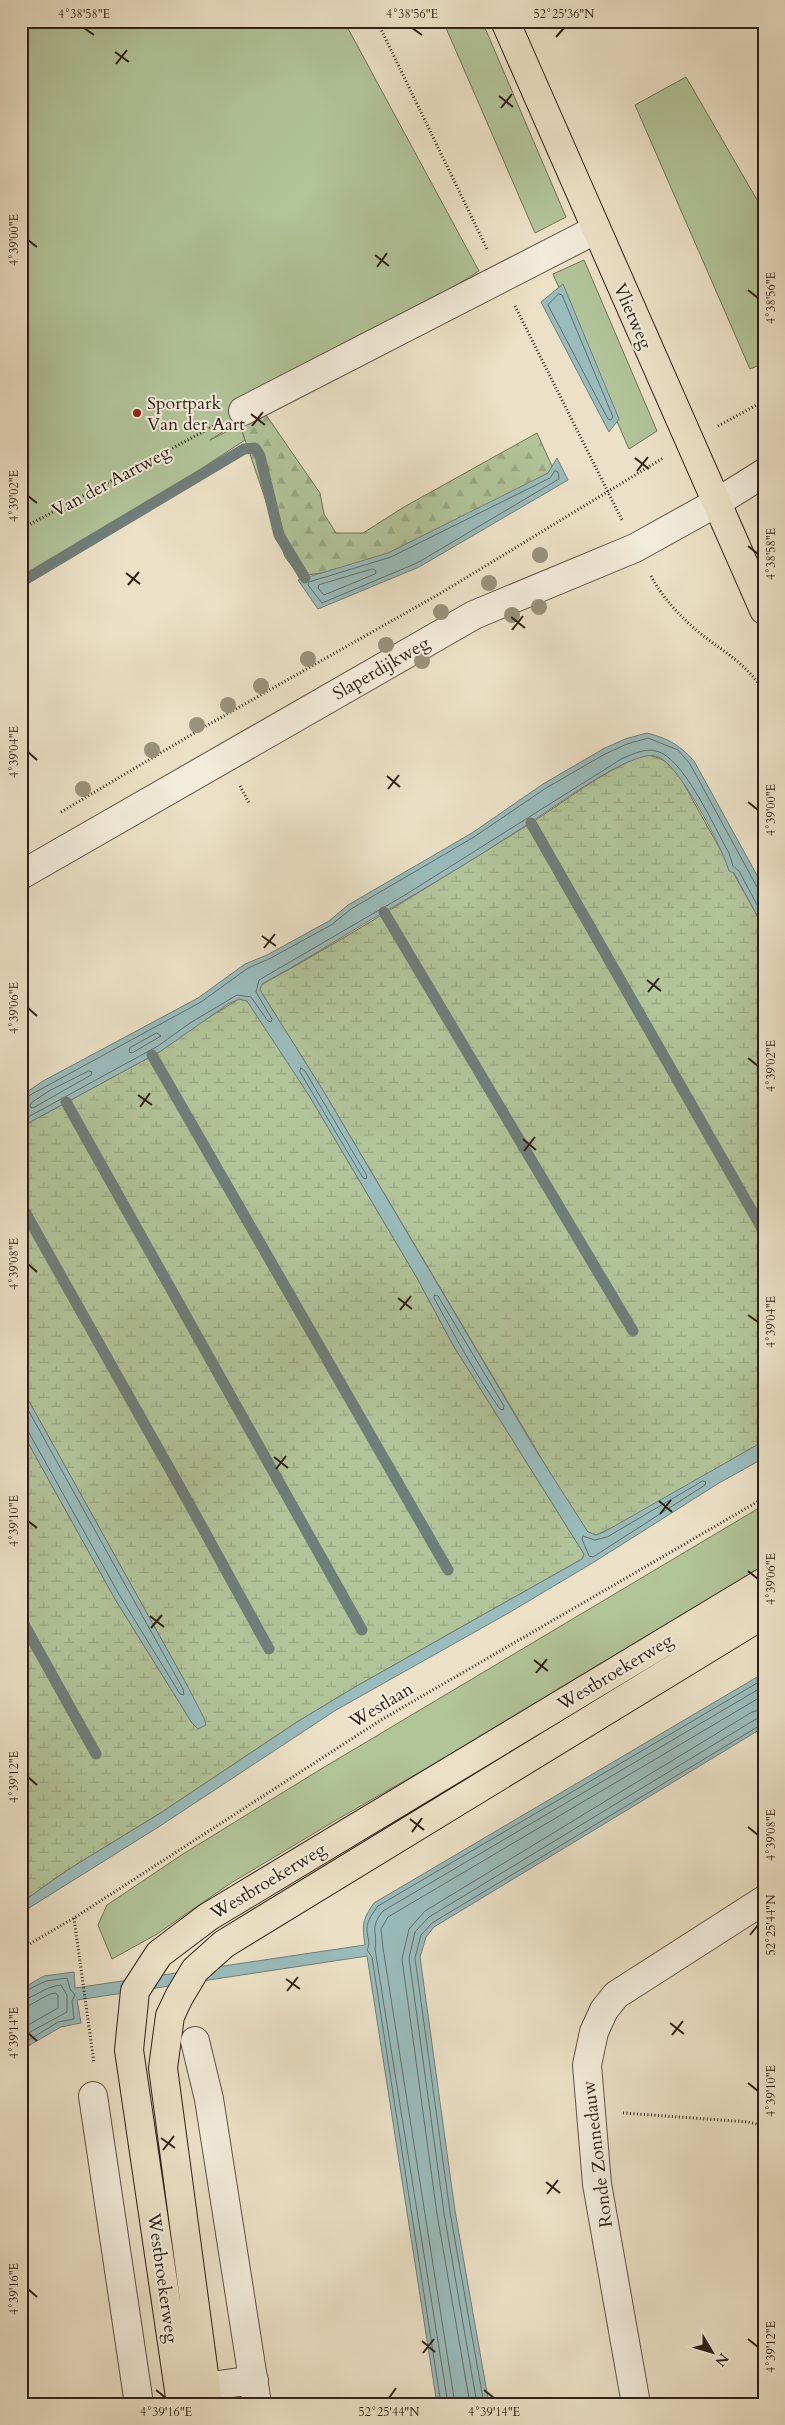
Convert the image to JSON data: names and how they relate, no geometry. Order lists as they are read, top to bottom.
{
  "streets": {
    "main road": ["Vlietweg", "Westbroekerweg"],
    "street": ["Slaperdijkweg", "Ronde Zonnedauw"],
    "path": ["Van der Aartweg", "Westlaan"]
  },
  "crossings": [
    ["Vlietweg", "Slaperdijkweg"]
  ],
  "places": ["Sportpark Van der Aart"],
  "north": "bottom right",
  "coordinates": [
    "4°38'58\"E",
    "4°38'56\"E",
    "52°25'36\"N",
    "4°39'00\"E",
    "4°39'02\"E",
    "4°39'04\"E",
    "4°39'06\"E",
    "4°39'08\"E",
    "4°39'10\"E",
    "4°39'12\"E",
    "52°25'44\"N",
    "4°39'14\"E",
    "4°39'16\"E"
  ]
}
